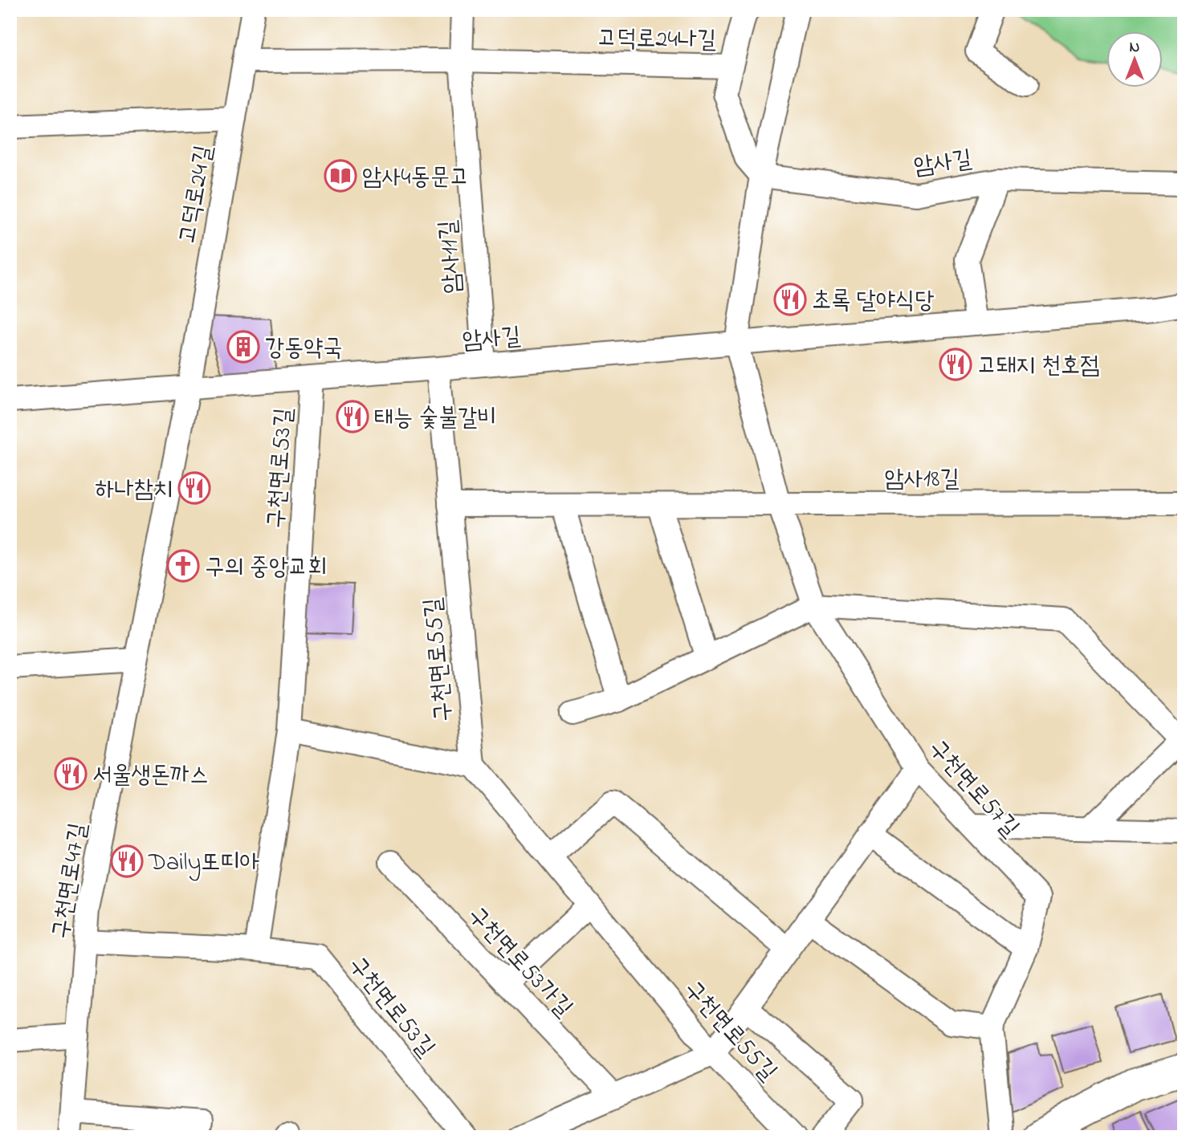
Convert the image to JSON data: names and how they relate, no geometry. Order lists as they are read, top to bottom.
{
  "streets": {
    "street": [
      "고덕로24나길",
      "암사길",
      "고덕로24길",
      "암사11길",
      "구천면로53길",
      "암사18길",
      "구천면로55길",
      "구천면로57길",
      "구천면로47길",
      "구천면로53가길"
    ]
  },
  "crossings": [
    ["고덕로24나길", "고덕로24길"],
    ["고덕로24나길", "암사11길"],
    ["암사길", "고덕로24길"],
    ["암사길", "암사11길"],
    ["암사길", "구천면로53길"],
    ["암사길", "구천면로55길"],
    ["암사길", "구천면로57길"],
    ["암사길", "구천면로47길"],
    ["고덕로24길", "구천면로47길"],
    ["구천면로53길", "구천면로47길"],
    ["암사18길", "구천면로55길"],
    ["암사18길", "구천면로57길"]
  ],
  "places": {
    "library": ["암사4동문고"],
    "restaurant": [
      "초록 달야식당",
      "고돼지 천호점",
      "태능 숯불갈비",
      "하나참치",
      "서울생돈까스",
      "Daily또띠아"
    ],
    "building": ["강동약국"],
    "church": ["구의 중앙교회"]
  },
  "north": "top"
}
